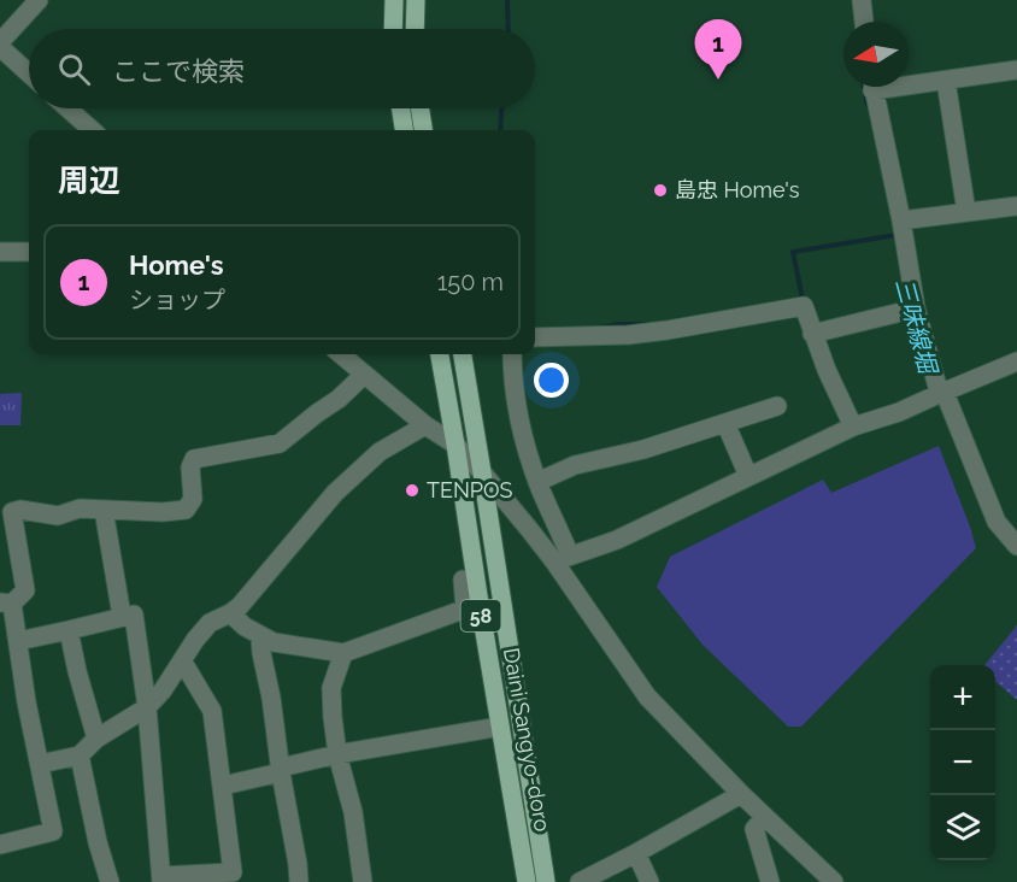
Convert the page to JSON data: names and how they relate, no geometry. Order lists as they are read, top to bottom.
{
  "streets": {
    "main road": ["58", "Daini Sangyo-doro"]
  },
  "water": ["三味線堀"],
  "places": ["島忠 Home's", "TENPOS"],
  "north": "left",
  "page": {
    "pins": "1",
    "search": "ここで検索",
    "heading": "周辺",
    "list": [
      {
        "mark": "1",
        "name": "Home's",
        "note": "ショップ",
        "value": "150 m"
      }
    ],
    "map_buttons": ["+", "−"]
  }
}
